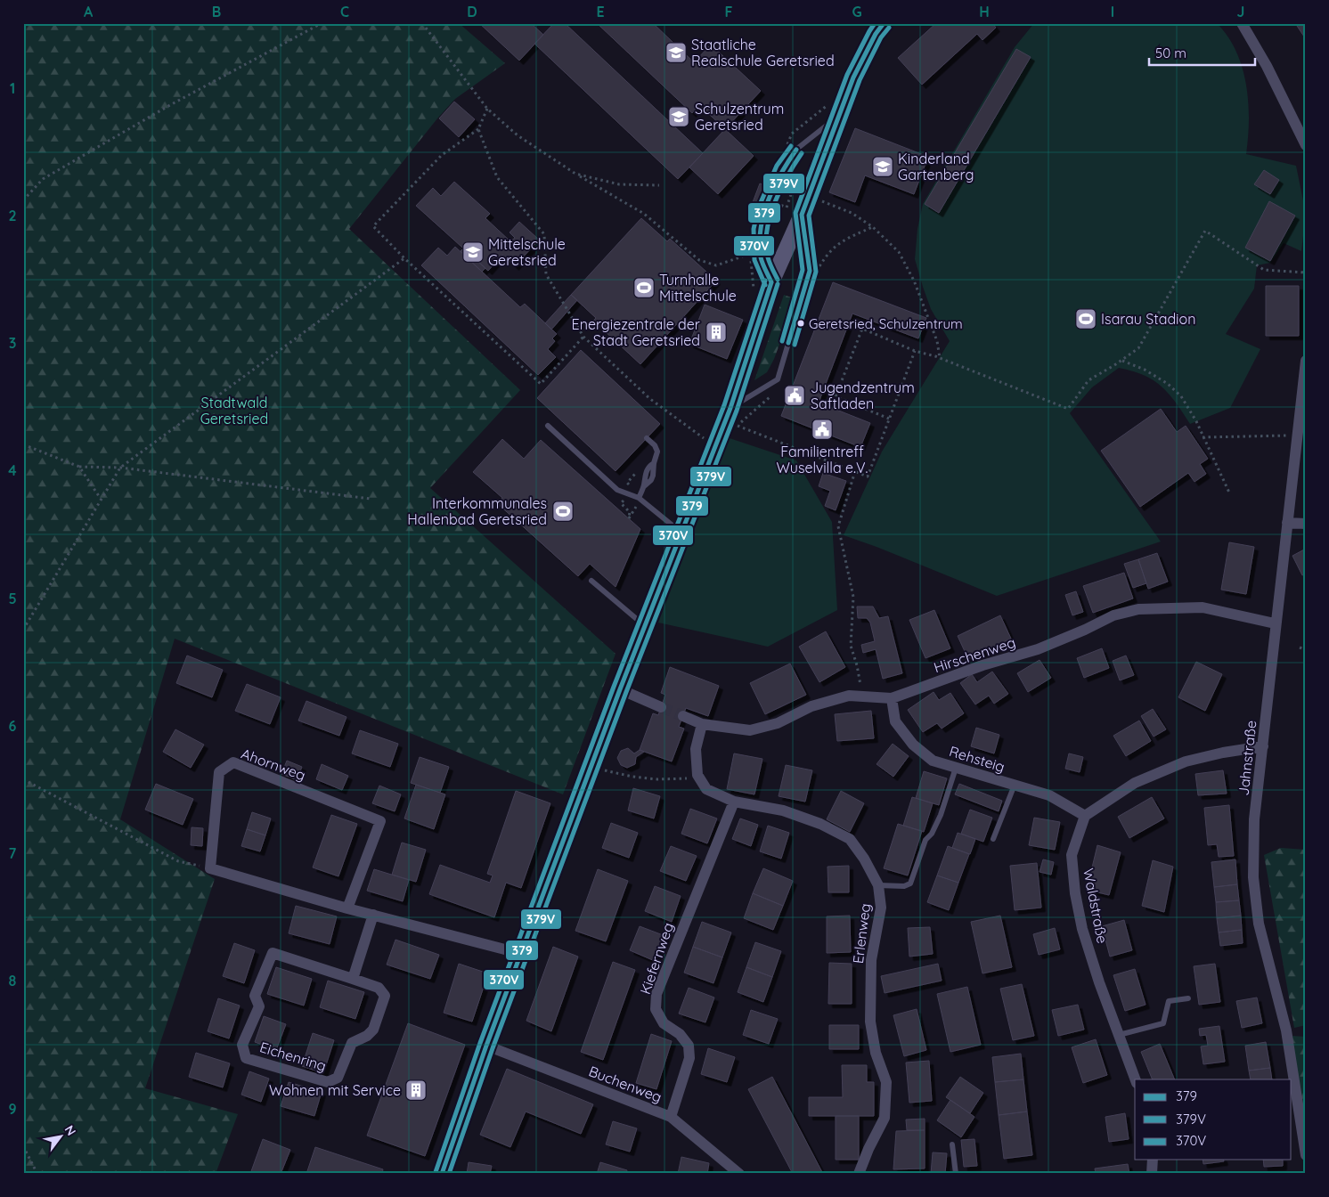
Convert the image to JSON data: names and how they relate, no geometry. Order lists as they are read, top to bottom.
{
  "streets": {
    "street": [
      "Hirschenweg",
      "Jahnstraße",
      "Rehsteig",
      "Ahornweg",
      "Waldstraße",
      "Erlenweg",
      "Kiefernweg",
      "Eichenring",
      "Buchenweg"
    ]
  },
  "crossings": [
    ["Hirschenweg", "Jahnstraße"],
    ["Hirschenweg", "Rehsteig"],
    ["Rehsteig", "Waldstraße"],
    ["Erlenweg", "Kiefernweg"],
    ["Kiefernweg", "Buchenweg"]
  ],
  "parks": ["Stadtwald Geretsried"],
  "places": {
    "school or university": [
      "Staatliche Realschule Geretsried",
      "Schulzentrum Geretsried",
      "Kinderland Gartenberg",
      "Mittelschule Geretsried"
    ],
    "sports": ["Turnhalle Mittelschule", "Isarau Stadion", "Interkommunales Hallenbad Geretsried"],
    "other": ["Geretsried, Schulzentrum"],
    "building": ["Energiezentrale der Stadt Geretsried", "Wohnen mit Service"],
    "public building": ["Jugendzentrum Saftladen", "Familientreff Wuselvilla e.V."]
  },
  "lines": ["transit line 379", "transit line 370V", "transit line 379V"],
  "legend": ["379", "379V", "370V"],
  "scale_bar": "50 m",
  "north": "top right",
  "grid": {
    "columns": [
      "A",
      "B",
      "C",
      "D",
      "E",
      "F",
      "G",
      "H",
      "I",
      "J"
    ],
    "rows": [
      "1",
      "2",
      "3",
      "4",
      "5",
      "6",
      "7",
      "8",
      "9"
    ]
  }
}
